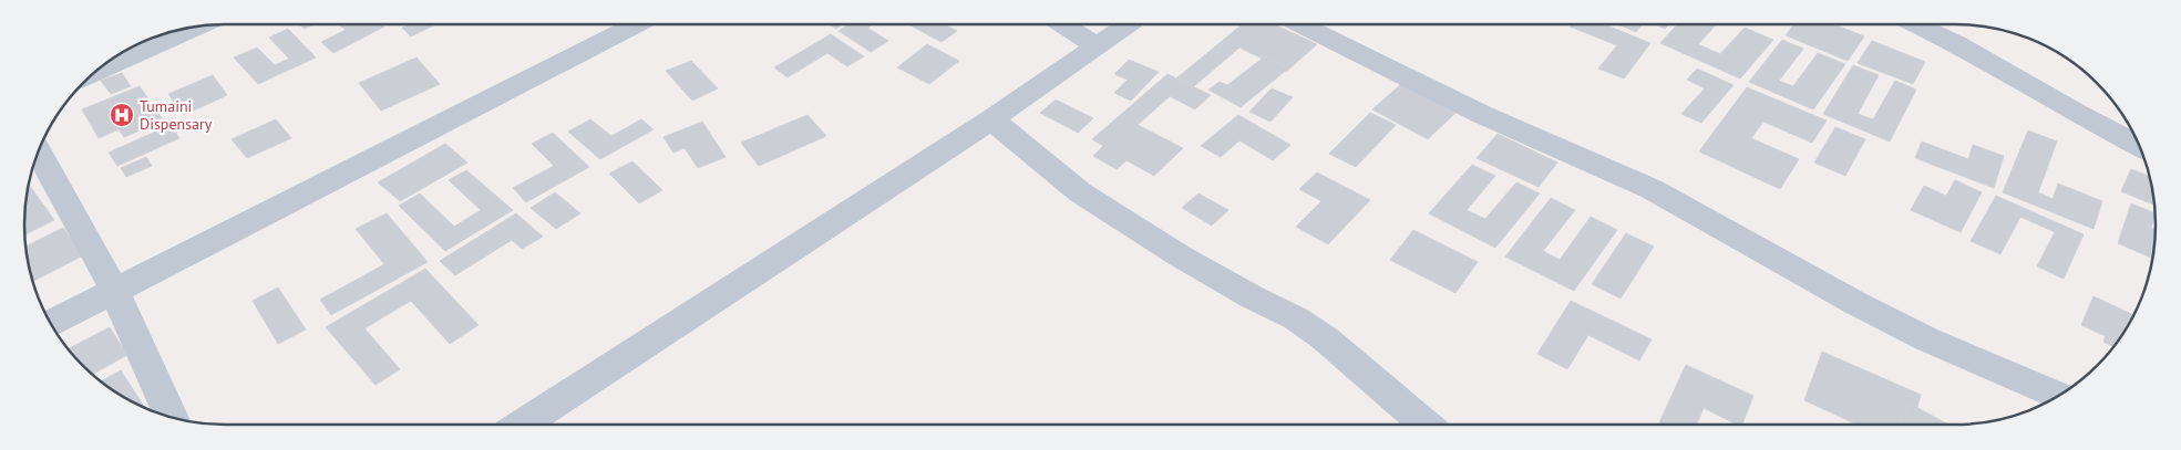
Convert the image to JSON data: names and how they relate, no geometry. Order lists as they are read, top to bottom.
{
  "places": {
    "hospital": ["Tumaini Dispensary"]
  }
}
